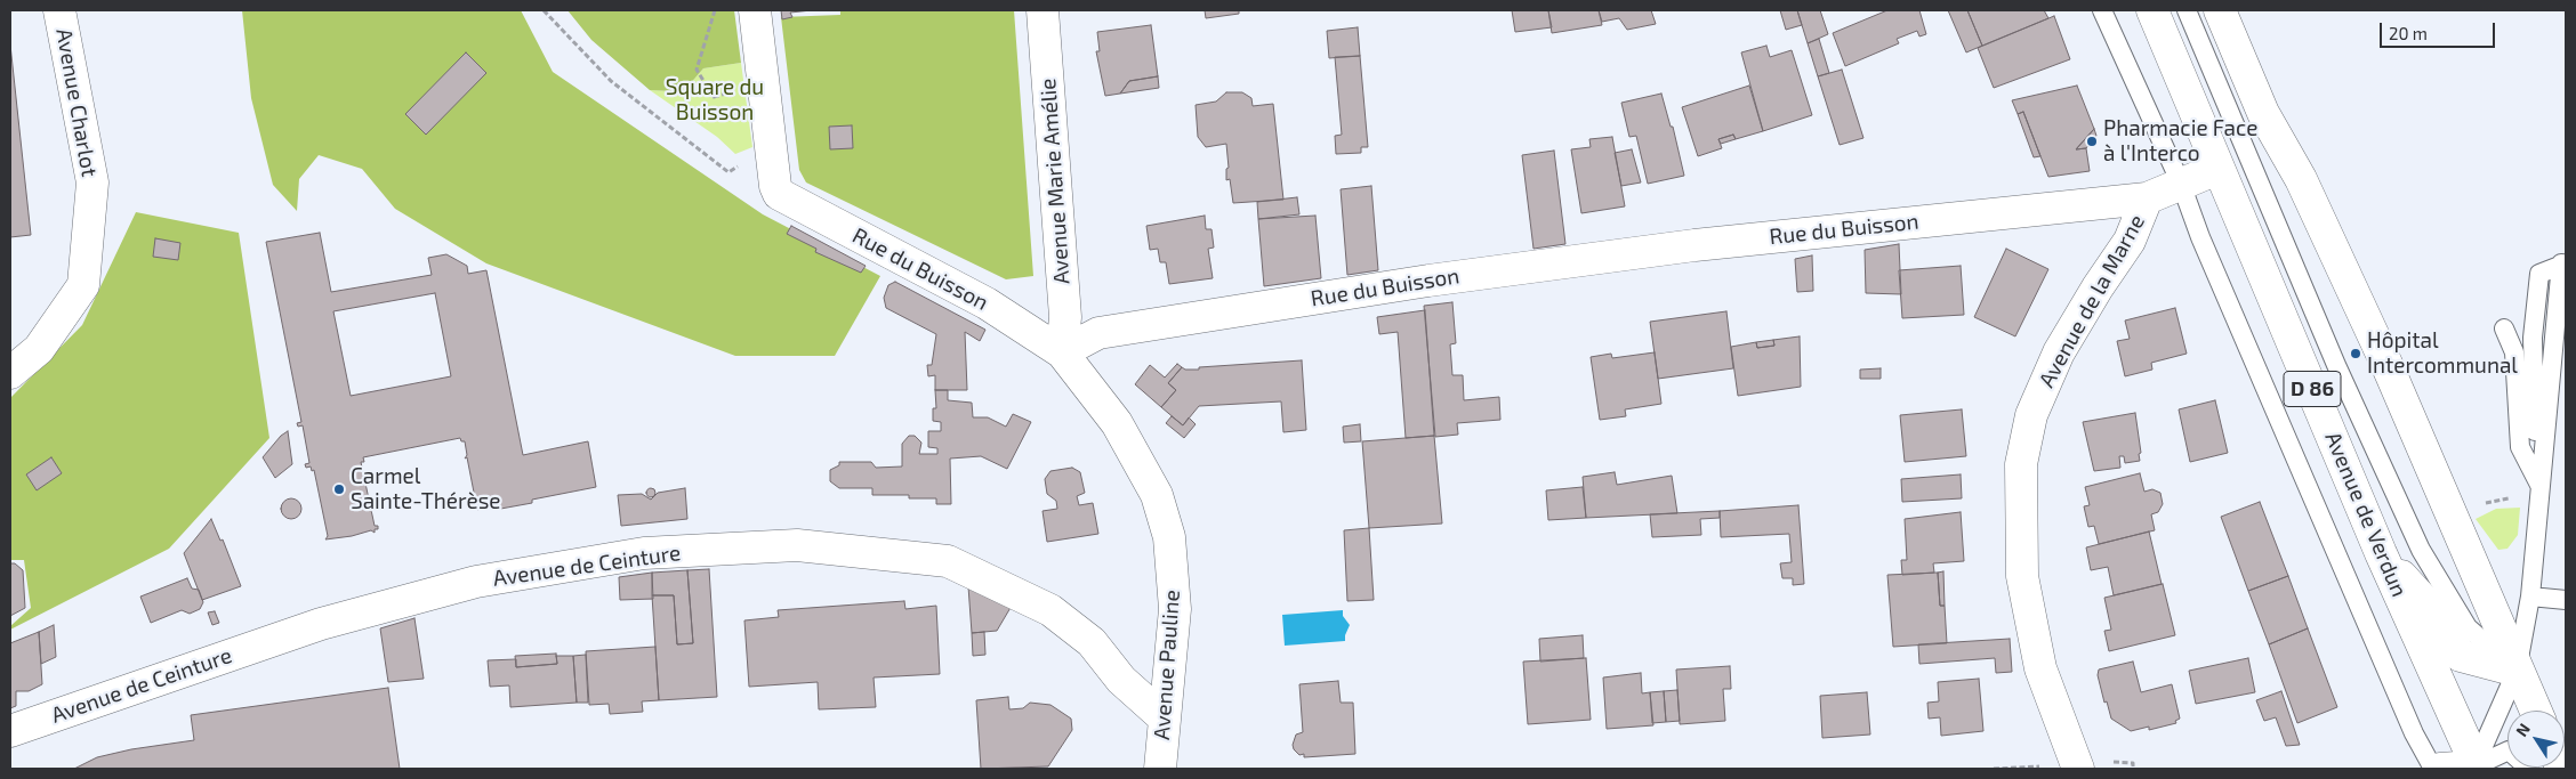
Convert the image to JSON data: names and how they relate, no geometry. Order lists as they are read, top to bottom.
{
  "streets": {
    "street": [
      "Avenue Charlot",
      "Avenue Marie Amélie",
      "Rue du Buisson",
      "Avenue de la Marne",
      "D 86",
      "Avenue de Verdun",
      "Avenue de Ceinture",
      "Avenue Pauline"
    ]
  },
  "crossings": [
    ["Avenue Marie Amélie", "Rue du Buisson"],
    ["Avenue Marie Amélie", "Avenue Pauline"],
    ["Rue du Buisson", "Avenue de la Marne"],
    ["Rue du Buisson", "Avenue de Verdun"],
    ["Rue du Buisson", "Avenue Pauline"],
    ["Avenue de Ceinture", "Avenue Pauline"]
  ],
  "parks": ["Square du Buisson"],
  "places": ["Pharmacie Face à l'Interco", "Hôpital Intercommunal", "Carmel Sainte-Thérèse"],
  "scale_bar": "20 m",
  "north": "top left"
}
